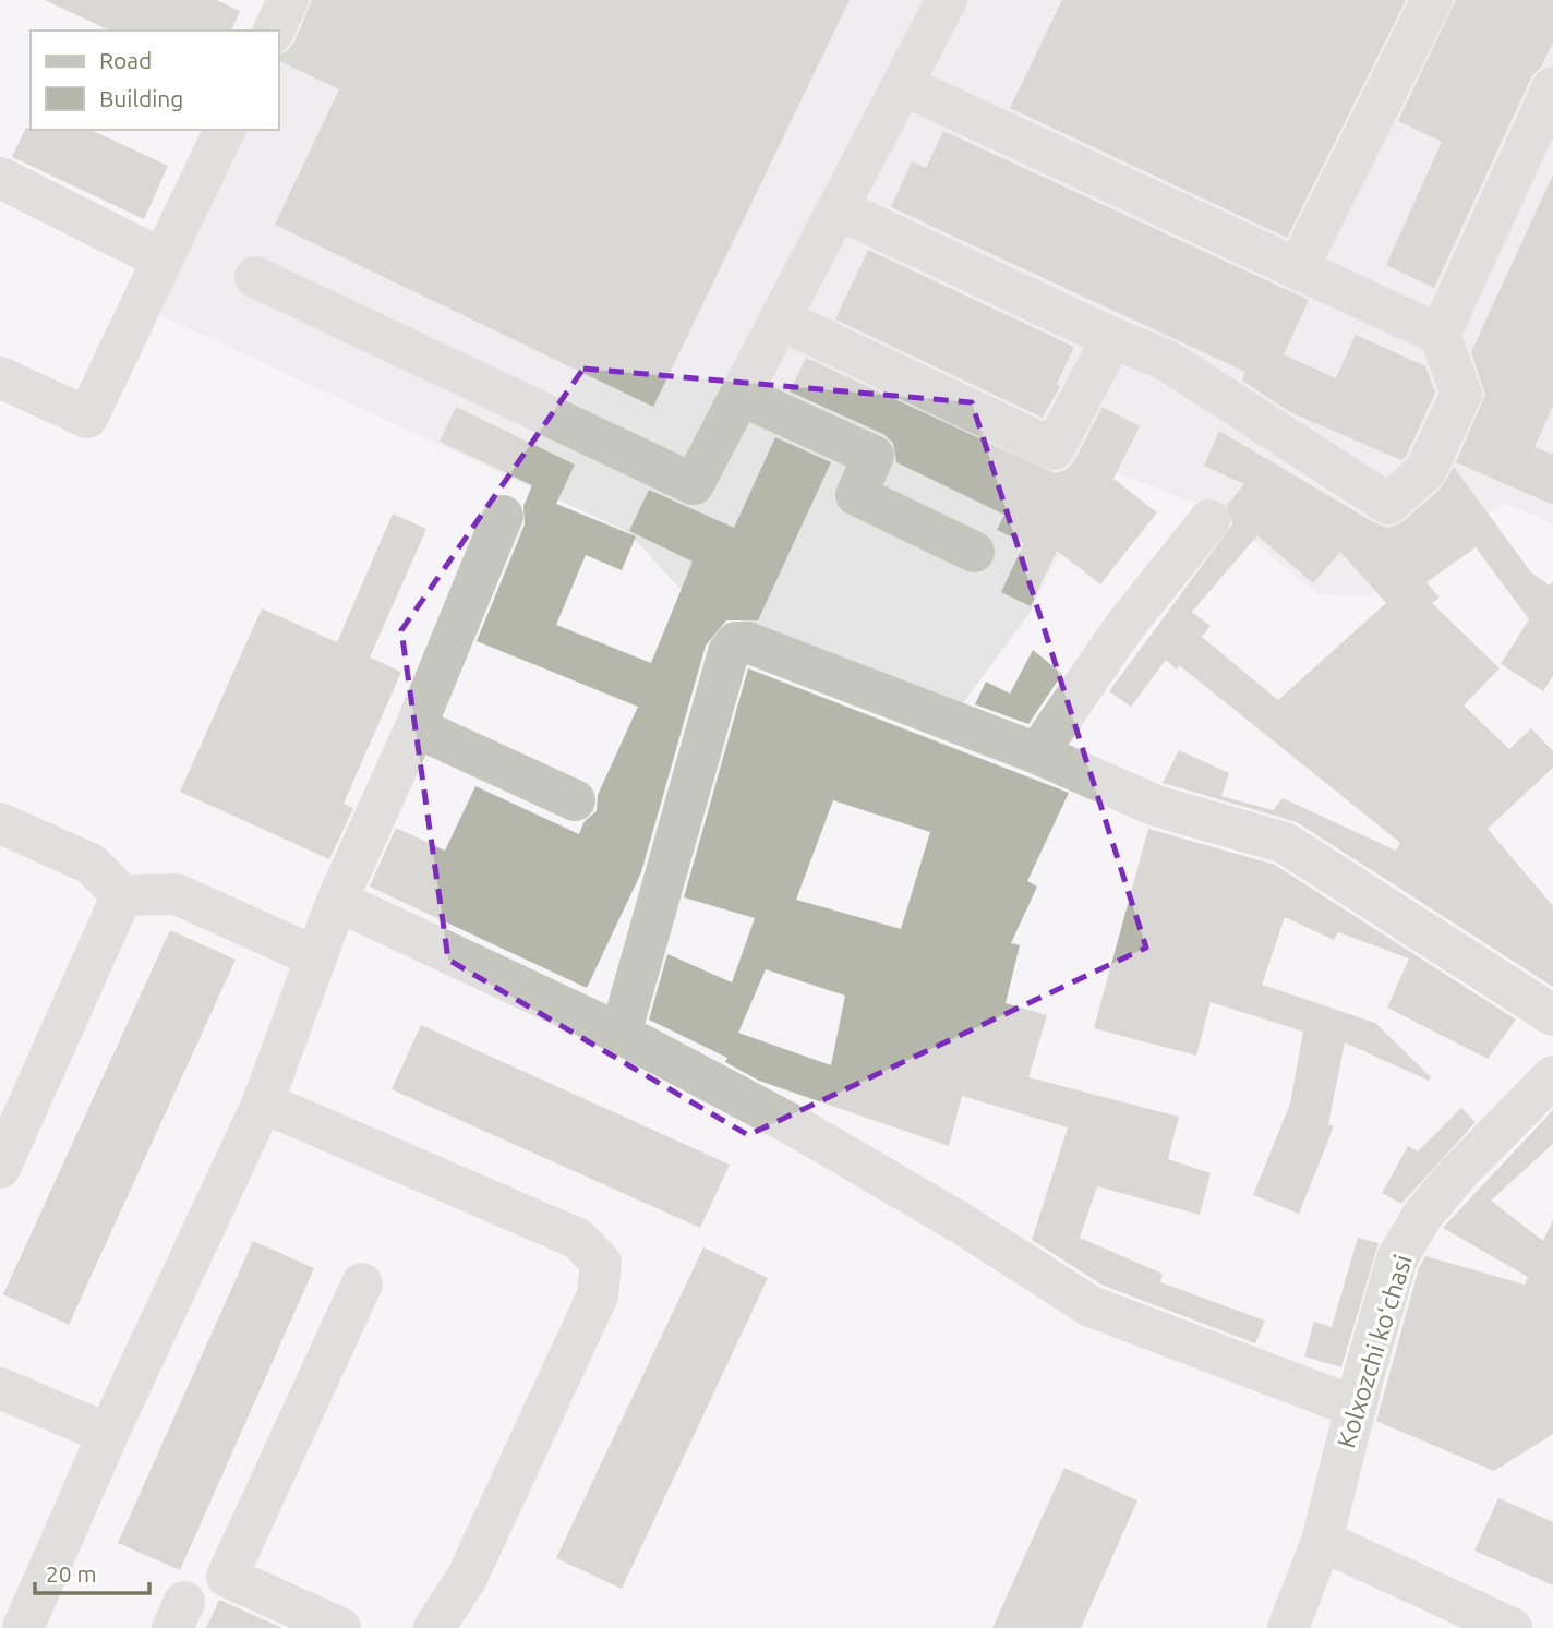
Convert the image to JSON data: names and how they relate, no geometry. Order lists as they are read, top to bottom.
{
  "streets": {
    "street": ["Kolxozchi koʻchasi"]
  },
  "legend": ["Road", "Building"],
  "scale_bar": "20 m"
}
